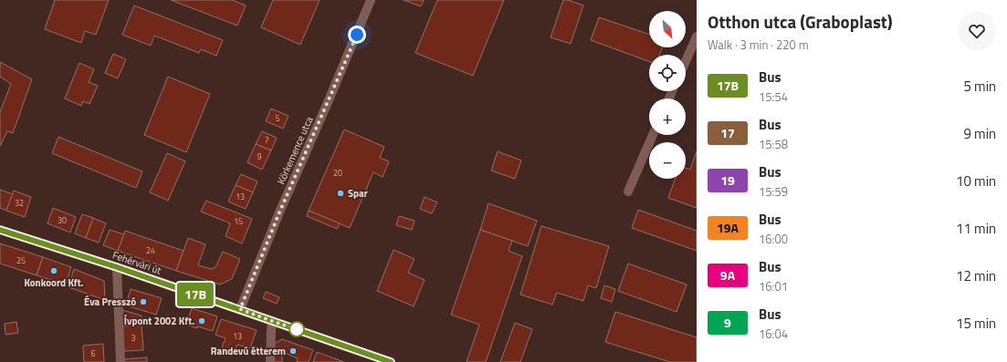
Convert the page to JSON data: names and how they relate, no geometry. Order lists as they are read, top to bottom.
{
  "streets": {
    "main road": ["Fehérvári út"],
    "street": ["Körkemence utca"]
  },
  "crossings": [
    ["Körkemence utca", "Fehérvári út"]
  ],
  "places": [
    "Spar",
    "Konkoord Kft.",
    "Éva Presszó",
    "Ívpont 2002 Kft.",
    "Randevú étterem"
  ],
  "lines": ["bus line 17B"],
  "house_numbers": [
    "5",
    "7",
    "9",
    "20",
    "13",
    "32",
    "30",
    "15",
    "24",
    "25",
    "13",
    "3",
    "6"
  ],
  "north": "bottom right",
  "page": {
    "on_map": "17B",
    "heading": ["Otthon utca (Graboplast)", "Walk · 3 min · 220 m"],
    "map_buttons": ["+", "−"],
    "list": [
      {
        "mark": "17B",
        "name": "Bus",
        "note": "15:54",
        "value": "5 min"
      },
      {
        "mark": "17",
        "name": "Bus",
        "note": "15:58",
        "value": "9 min"
      },
      {
        "mark": "19",
        "name": "Bus",
        "note": "15:59",
        "value": "10 min"
      },
      {
        "mark": "19A",
        "name": "Bus",
        "note": "16:00",
        "value": "11 min"
      },
      {
        "mark": "9A",
        "name": "Bus",
        "note": "16:01",
        "value": "12 min"
      },
      {
        "mark": "9",
        "name": "Bus",
        "note": "16:04",
        "value": "15 min"
      }
    ]
  }
}
